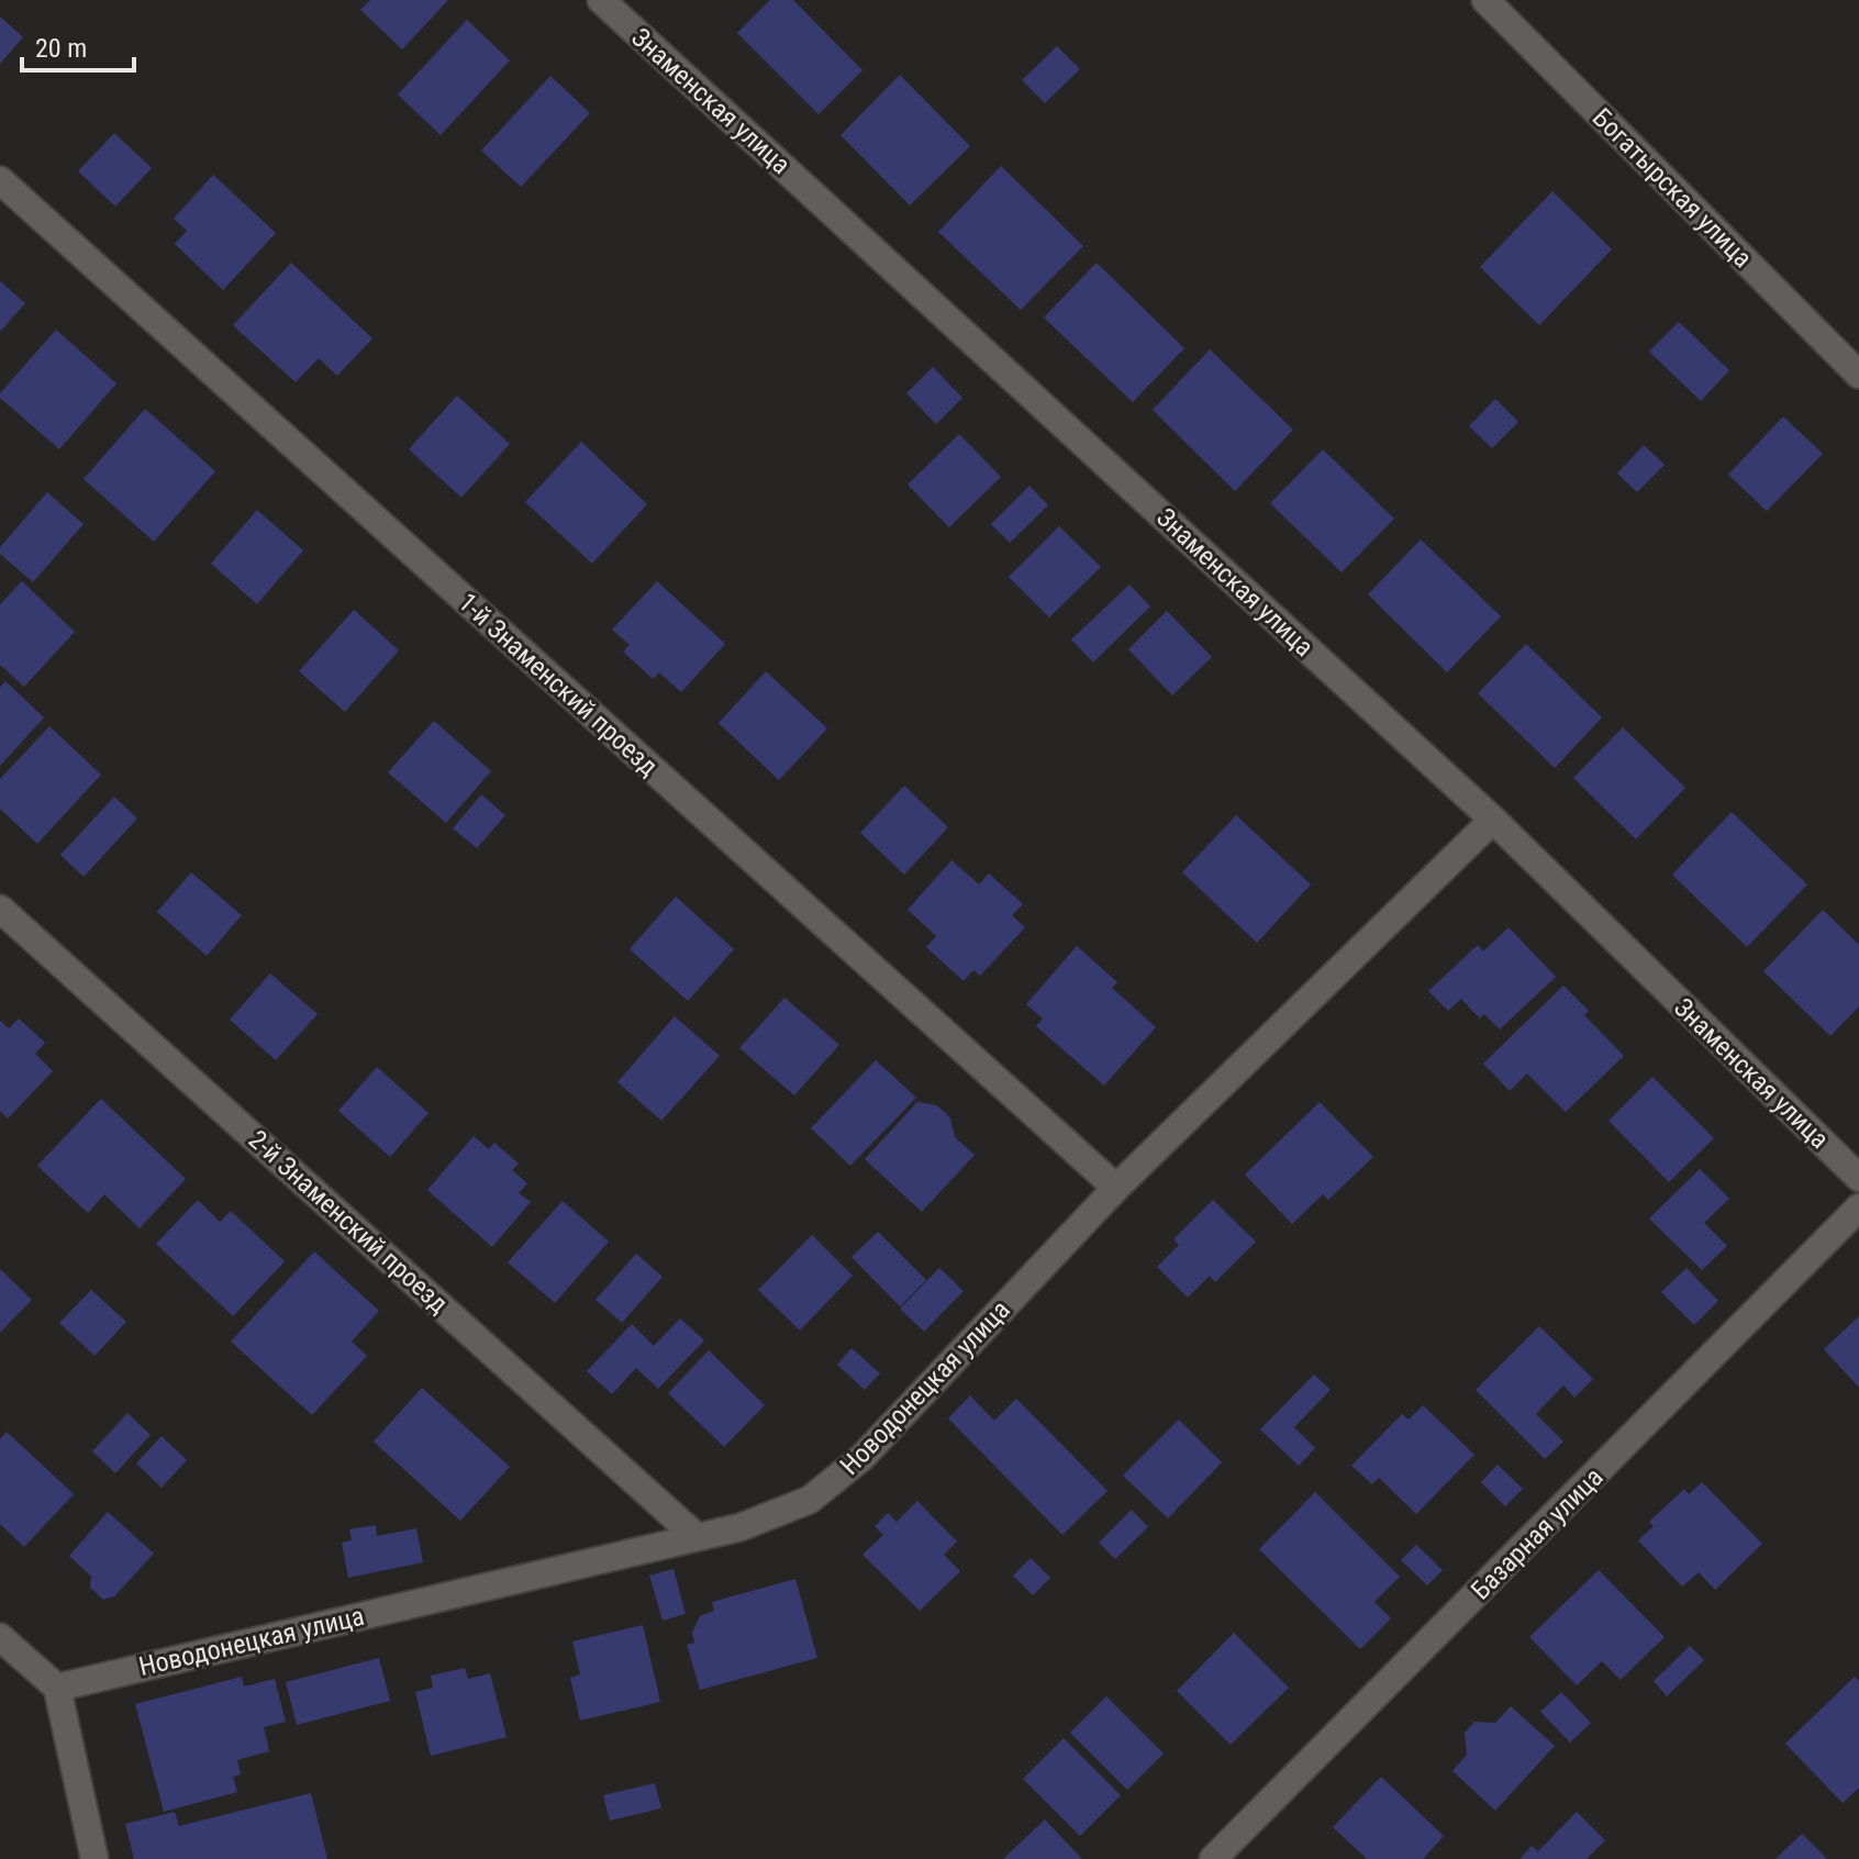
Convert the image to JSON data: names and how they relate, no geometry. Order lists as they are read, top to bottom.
{
  "streets": {
    "street": [
      "Знаменская улица",
      "Богатырская улица",
      "1-й Знаменский проезд",
      "2-й Знаменский проезд",
      "Новодонецкая улица",
      "Базарная улица"
    ]
  },
  "crossings": [
    ["Знаменская улица", "Новодонецкая улица"],
    ["1-й Знаменский проезд", "Новодонецкая улица"],
    ["2-й Знаменский проезд", "Новодонецкая улица"]
  ],
  "scale_bar": "20 m"
}
